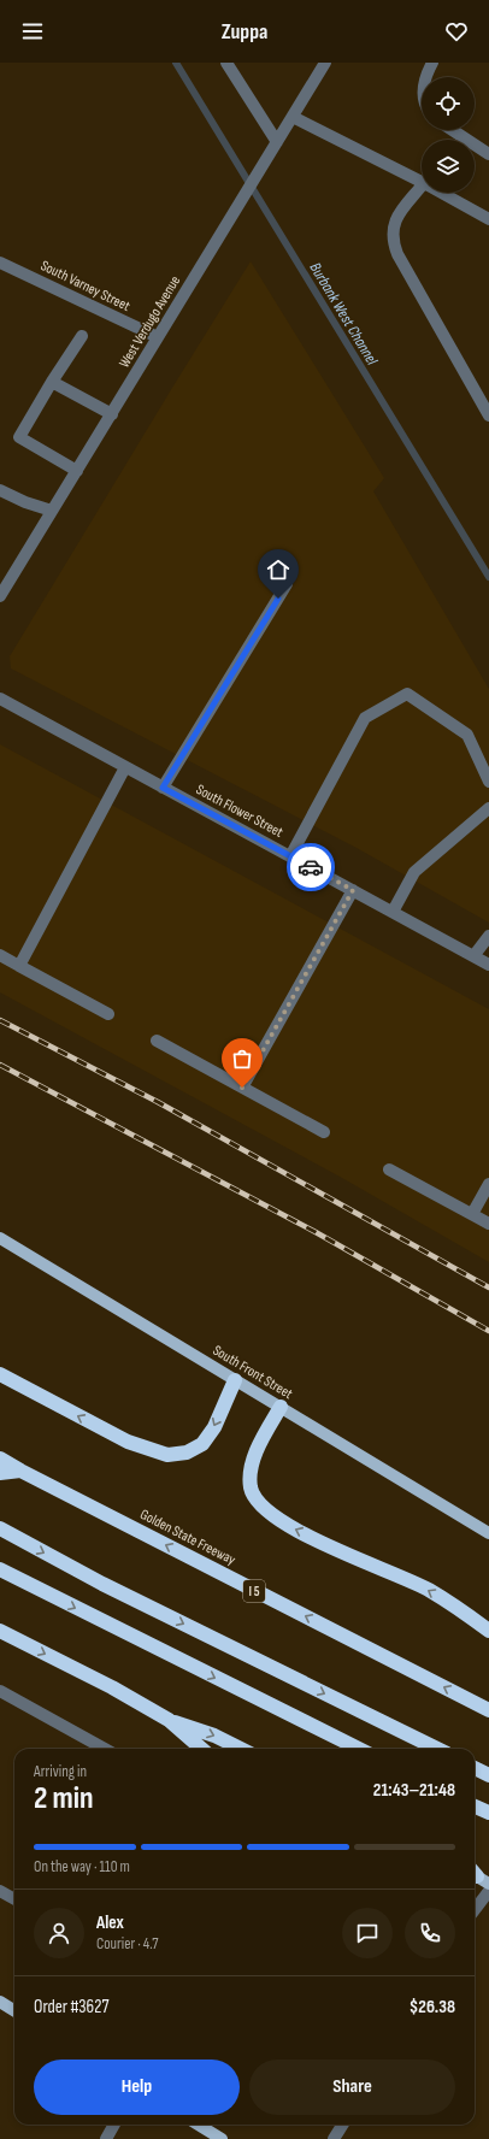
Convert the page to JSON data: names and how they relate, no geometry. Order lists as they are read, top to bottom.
{
  "streets": {
    "highway": ["Golden State Freeway", "I 5"],
    "main road": ["South Front Street"],
    "street": ["South Varney Street", "West Verdugo Avenue", "South Flower Street"]
  },
  "crossings": [
    ["South Varney Street", "West Verdugo Avenue"]
  ],
  "water": ["Burbank West Channel"],
  "page": {
    "header": "Zuppa",
    "heading": ["2 min", "Arriving in", "21:43–21:48"],
    "panel": [
      "Alex",
      "Courier · 4.7",
      "Order #3627",
      "$26.38"
    ],
    "bar": "On the way · 110 m",
    "buttons": ["Help", "Share"]
  }
}
